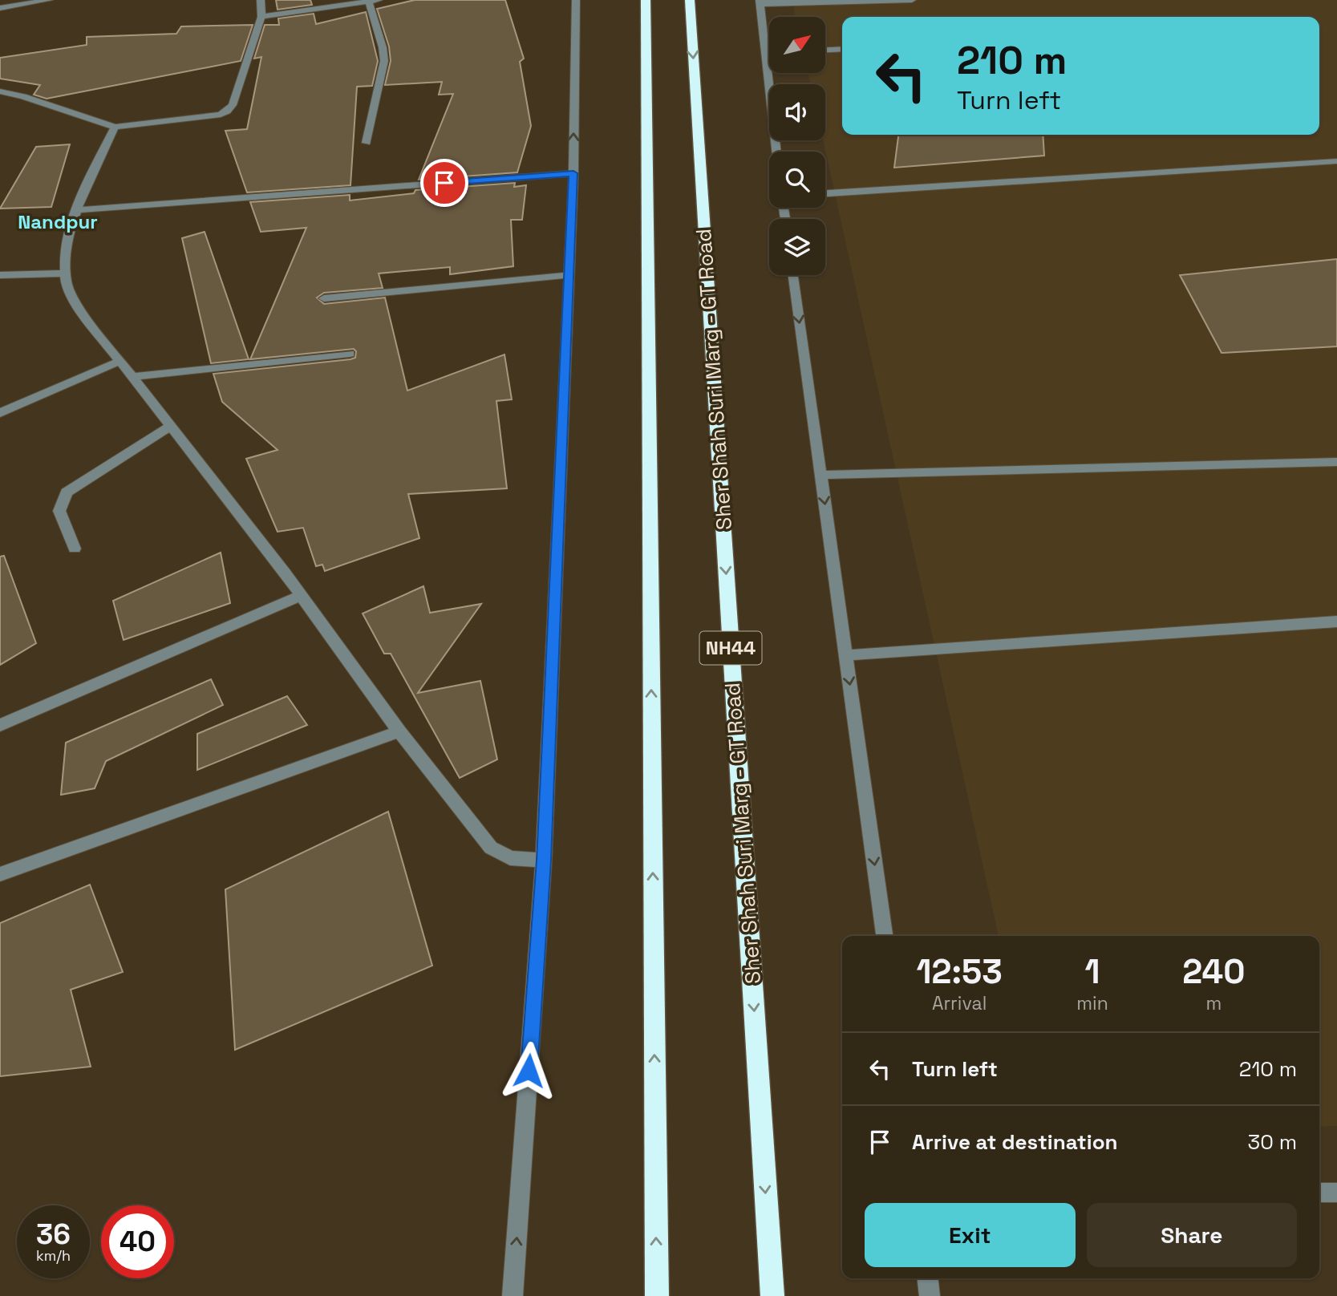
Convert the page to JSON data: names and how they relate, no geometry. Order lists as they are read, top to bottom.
{
  "streets": {
    "highway": ["Sher Shah Suri Marg - GT Road", "NH44"]
  },
  "districts": ["Nandpur"],
  "north": "top right",
  "page": {
    "turn": ["210 m", "Turn left"],
    "eta": [
      "12:53",
      "Arrival",
      "1",
      "min",
      "240",
      "m"
    ],
    "list": [
      {
        "name": "Turn left",
        "value": "210 m"
      },
      {
        "name": "Arrive at destination",
        "value": "30 m"
      }
    ],
    "buttons": ["Exit", "Share"],
    "speed": "36 km/h",
    "limit": "40"
  }
}
